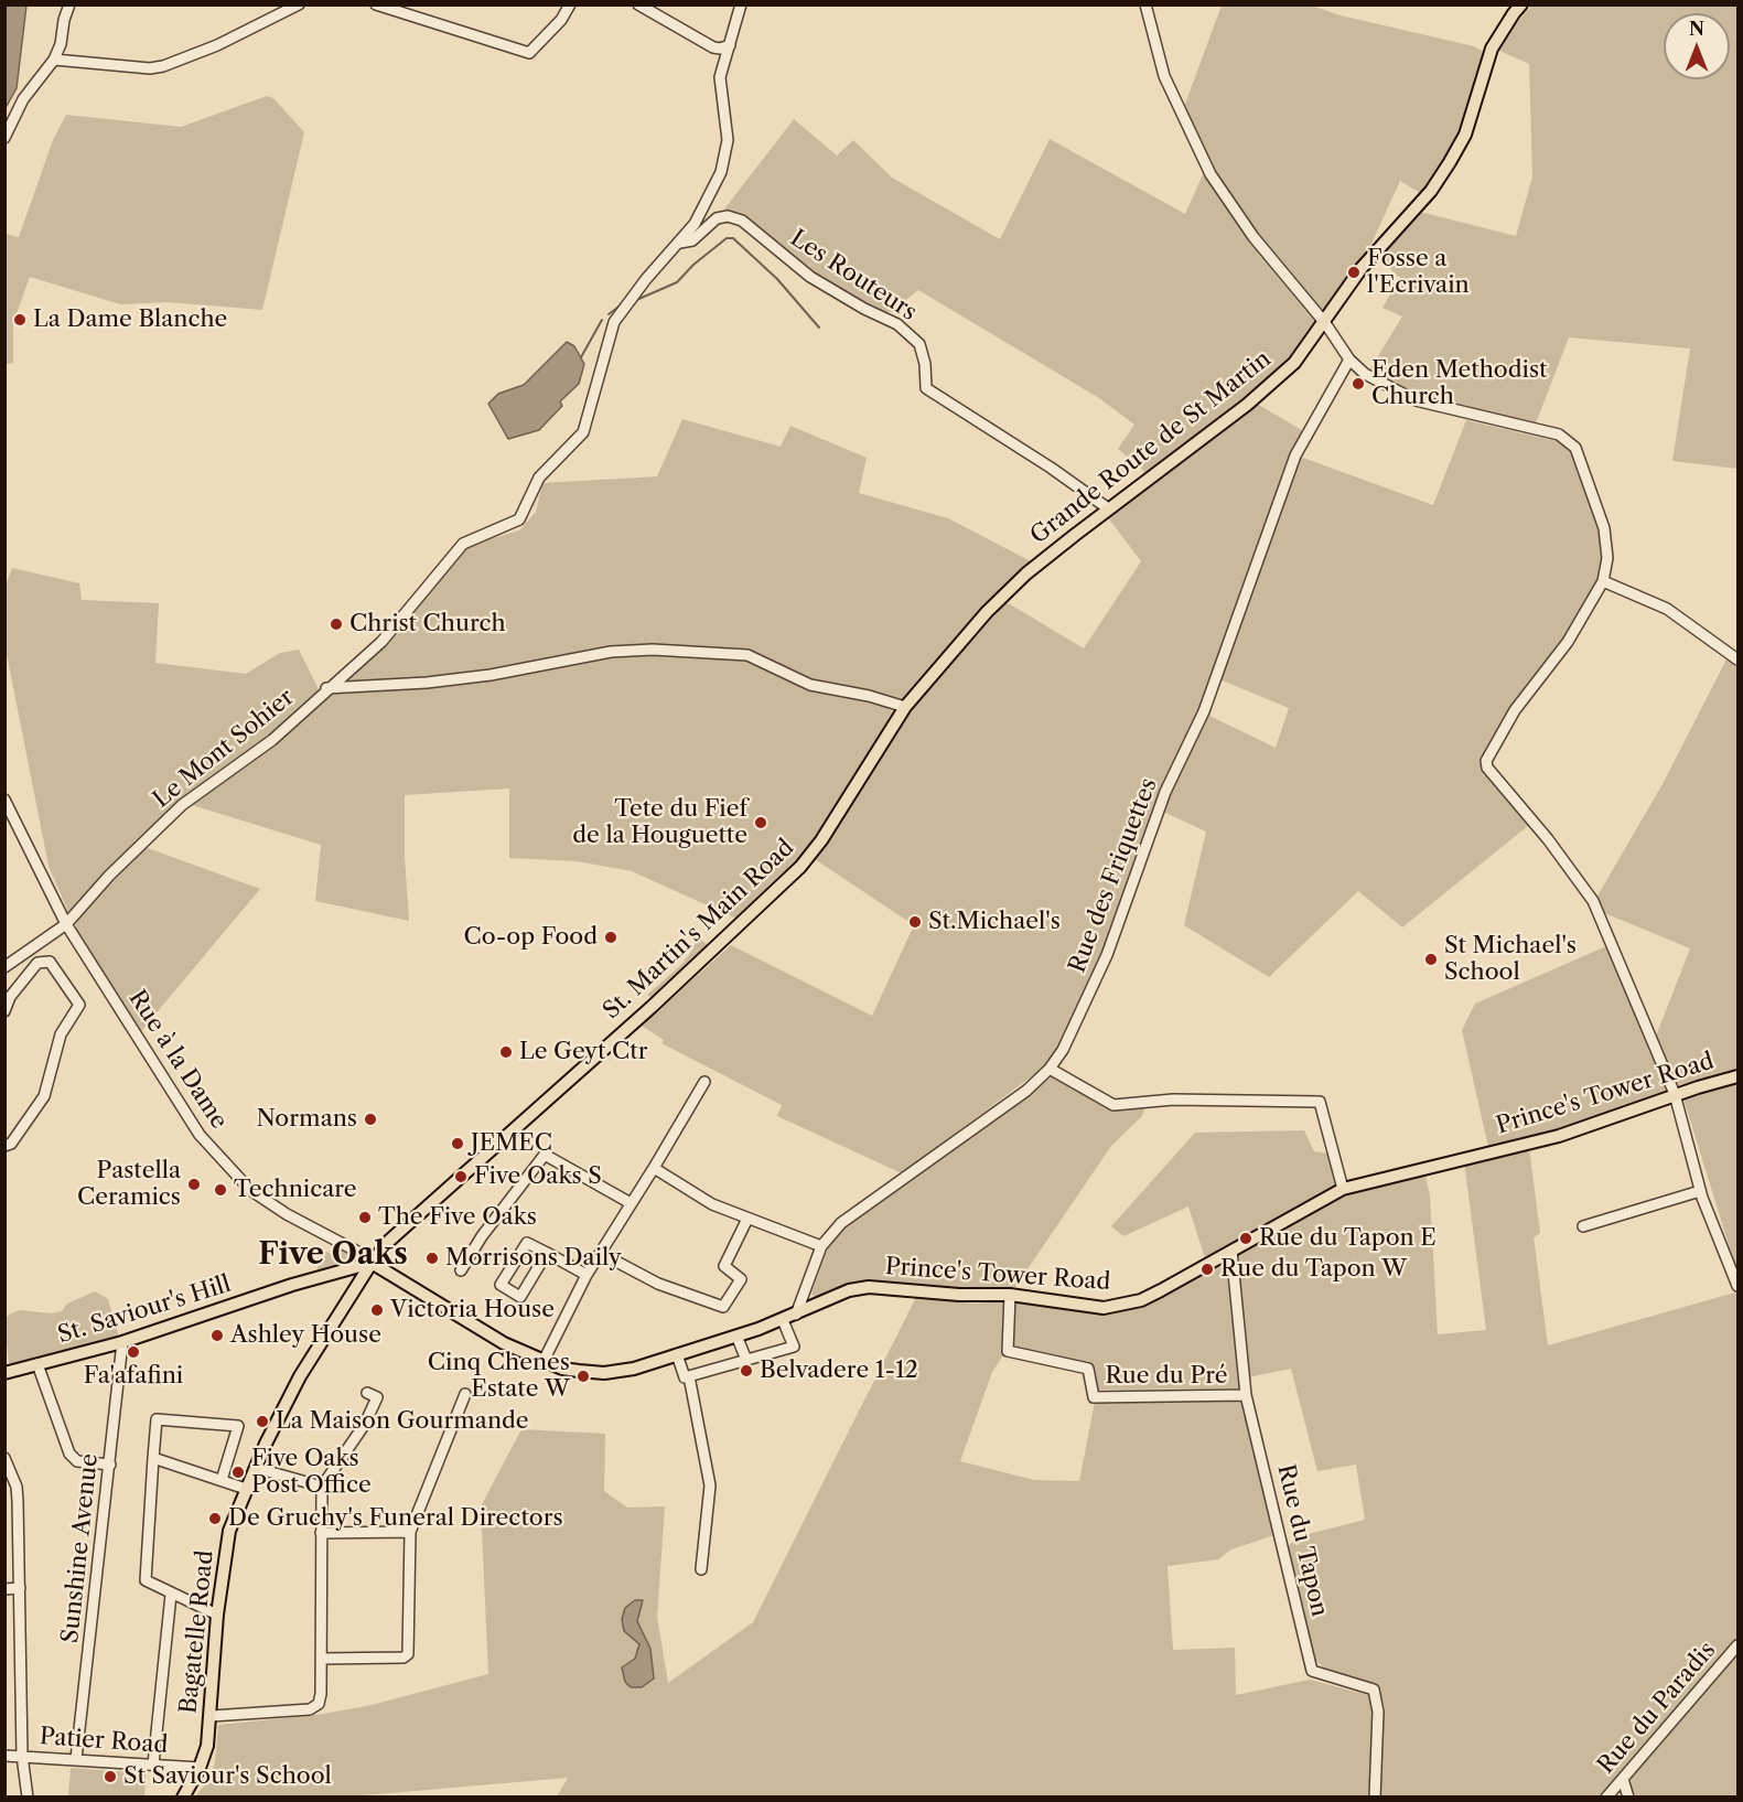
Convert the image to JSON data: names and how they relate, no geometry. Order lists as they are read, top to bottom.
{
  "streets": {
    "main road": [
      "Grande Route de St Martin",
      "St. Martin's Main Road",
      "Prince's Tower Road",
      "St. Saviour's Hill",
      "Bagatelle Road"
    ],
    "street": [
      "Les Routeurs",
      "Le Mont Sohier",
      "Rue des Friquettes",
      "Rue à la Dame",
      "Rue du Pré",
      "Rue du Tapon",
      "Sunshine Avenue",
      "Rue du Paradis",
      "Patier Road"
    ]
  },
  "crossings": [
    ["Les Routeurs", "Grande Route de St Martin"],
    ["Les Routeurs", "Le Mont Sohier"],
    ["Grande Route de St Martin", "St. Martin's Main Road"],
    ["Le Mont Sohier", "Rue à la Dame"],
    ["Rue des Friquettes", "Prince's Tower Road"],
    ["St. Martin's Main Road", "Rue à la Dame"],
    ["St. Martin's Main Road", "Prince's Tower Road"],
    ["St. Martin's Main Road", "St. Saviour's Hill"],
    ["St. Martin's Main Road", "Bagatelle Road"],
    ["Rue à la Dame", "Prince's Tower Road"],
    ["Rue à la Dame", "St. Saviour's Hill"],
    ["Rue à la Dame", "Bagatelle Road"],
    ["Prince's Tower Road", "St. Saviour's Hill"],
    ["Prince's Tower Road", "Rue du Pré"],
    ["Prince's Tower Road", "Rue du Tapon"],
    ["Prince's Tower Road", "Bagatelle Road"],
    ["St. Saviour's Hill", "Sunshine Avenue"],
    ["St. Saviour's Hill", "Bagatelle Road"],
    ["Rue du Pré", "Rue du Tapon"],
    ["Sunshine Avenue", "Patier Road"],
    ["Bagatelle Road", "Patier Road"]
  ],
  "districts": ["Five Oaks"],
  "places": [
    "Fosse a l'Ecrivain",
    "La Dame Blanche",
    "Eden Methodist Church",
    "Christ Church",
    "Tete du Fief de la Houguette",
    "St.Michael's",
    "Co-op Food",
    "St Michael's School",
    "Le Geyt Ctr",
    "Normans",
    "JEMEC",
    "Five Oaks S",
    "Pastella Ceramics",
    "Technicare",
    "The Five Oaks",
    "Rue du Tapon E",
    "Morrisons Daily",
    "Rue du Tapon W",
    "Victoria House",
    "Ashley House",
    "Fa'afafini",
    "Belvadere 1-12",
    "Cinq Chenes Estate W",
    "La Maison Gourmande",
    "Five Oaks Post Office",
    "De Gruchy's Funeral Directors",
    "St Saviour's School"
  ],
  "north": "top"
}
